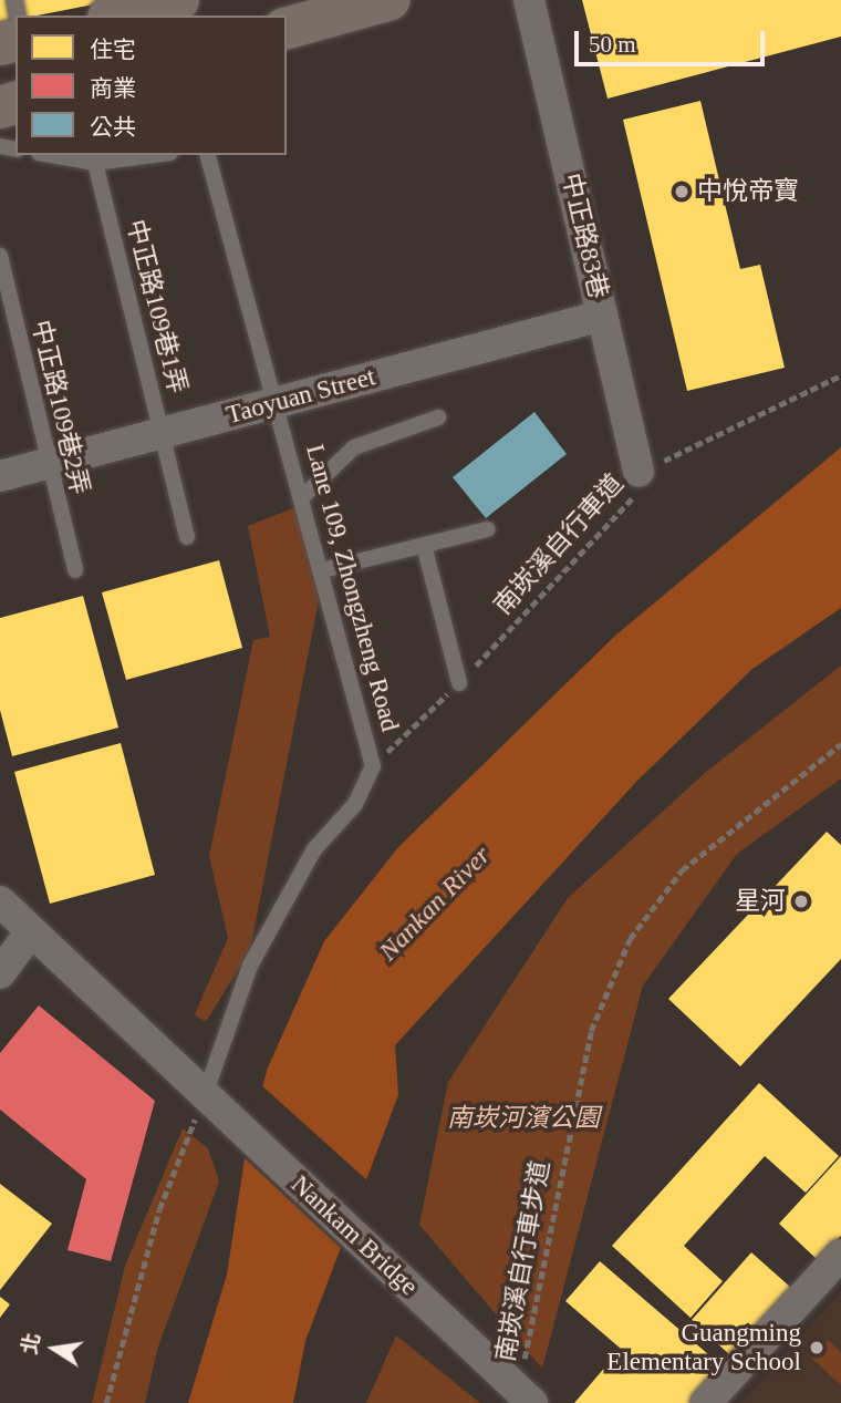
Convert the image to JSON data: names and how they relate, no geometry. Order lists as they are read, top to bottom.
{
  "streets": {
    "street": ["中正路83巷", "Taoyuan Street", "Nankam Bridge"],
    "lane": ["中正路109巷1弄", "中正路109巷2弄", "Lane 109, Zhongzheng Road"],
    "path": ["南崁溪自行車道", "南崁溪自行車步道"]
  },
  "crossings": [
    ["中正路83巷", "Taoyuan Street"],
    ["中正路83巷", "南崁溪自行車道"],
    ["中正路109巷1弄", "Taoyuan Street"],
    ["Taoyuan Street", "中正路109巷2弄"],
    ["Taoyuan Street", "Lane 109, Zhongzheng Road"],
    ["南崁溪自行車道", "Lane 109, Zhongzheng Road"],
    ["Lane 109, Zhongzheng Road", "Nankam Bridge"],
    ["Nankam Bridge", "南崁溪自行車步道"]
  ],
  "water": ["Nankan River"],
  "parks": ["南崁河濱公園"],
  "places": ["中悅帝寶", "星河", "Guangming Elementary School"],
  "legend": ["住宅", "商業", "公共"],
  "scale_bar": "50 m",
  "north": "left"
}
